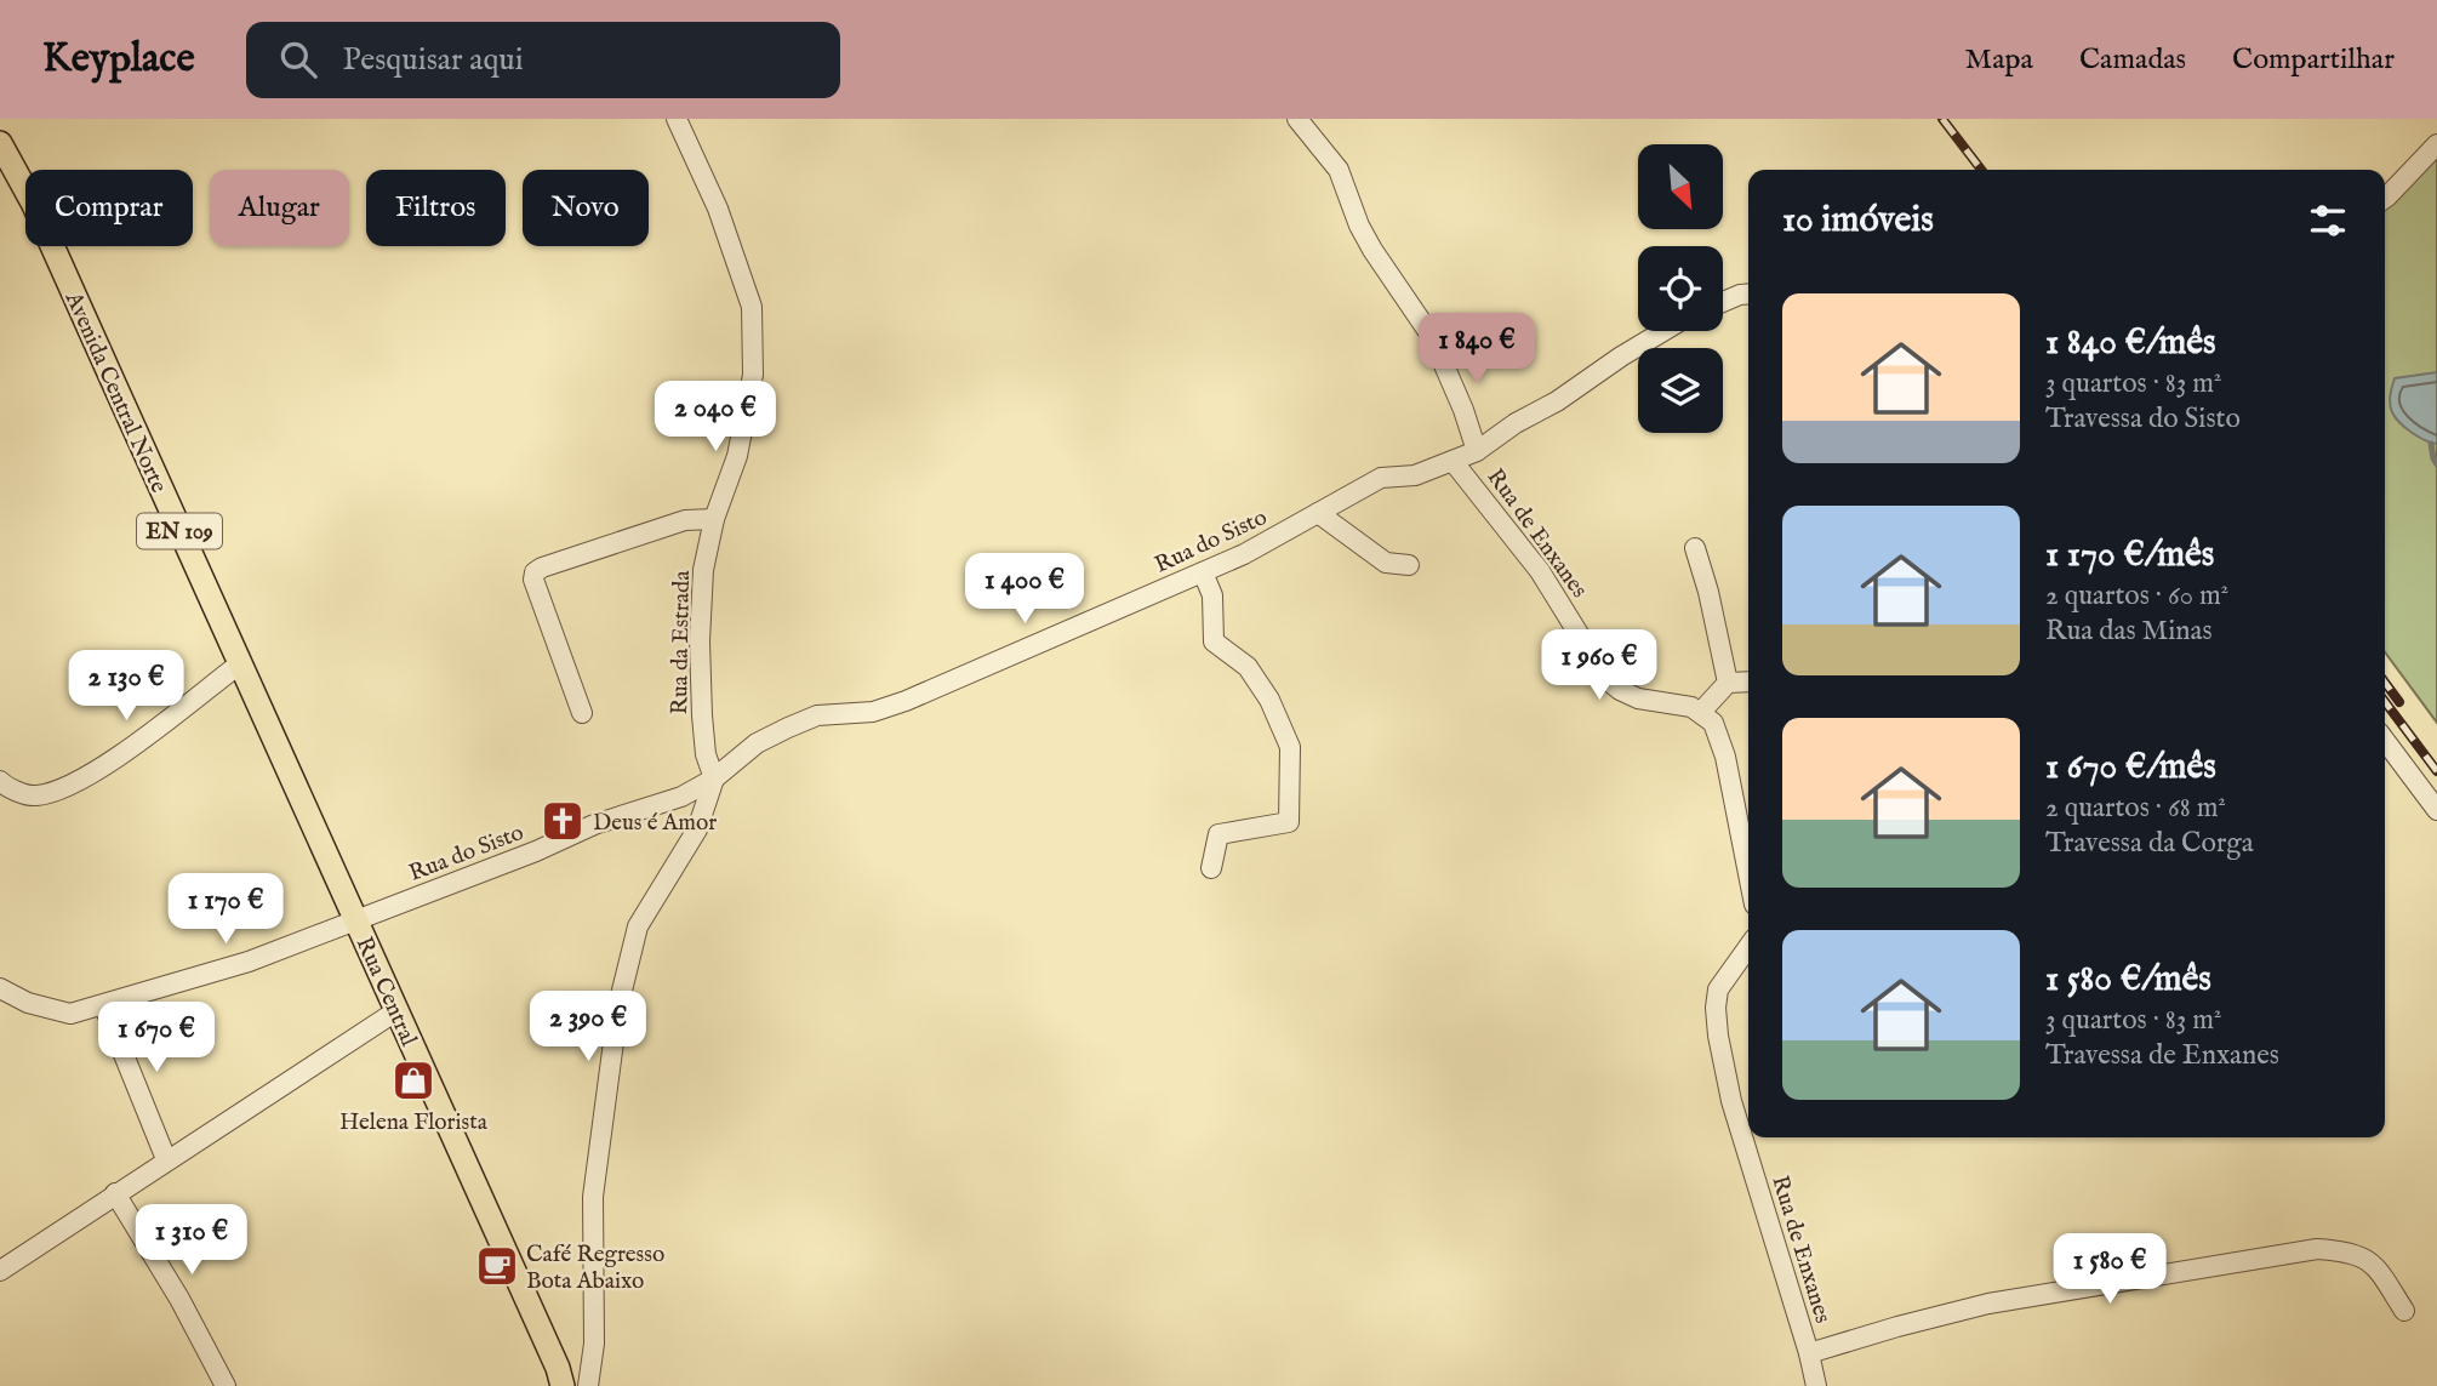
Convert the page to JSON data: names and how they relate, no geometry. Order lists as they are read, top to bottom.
{
  "streets": {
    "main road": ["Avenida Central Norte", "EN 109", "Rua Central"],
    "street": ["Rua de Enxanes", "Rua do Sisto", "Rua da Estrada"]
  },
  "crossings": [
    ["Avenida Central Norte", "Rua do Sisto"],
    ["Avenida Central Norte", "Rua Central"],
    ["Rua de Enxanes", "Rua do Sisto"],
    ["Rua do Sisto", "Rua da Estrada"],
    ["Rua do Sisto", "Rua Central"]
  ],
  "places": {
    "church": ["Deus é Amor"],
    "shop": ["Helena Florista"],
    "cafe": ["Café Regresso Bota Abaixo"]
  },
  "north": "bottom right",
  "page": {
    "header": "Keyplace",
    "search": "Pesquisar aqui",
    "nav": ["Mapa", "Camadas", "Compartilhar"],
    "chip": [
      "Comprar",
      "Alugar",
      "Filtros",
      "Novo"
    ],
    "heading": "10 imóveis",
    "list": [
      {
        "name": "1 840 €/mês",
        "note": "3 quartos · 83 m² · Travessa do Sisto"
      },
      {
        "name": "1 170 €/mês",
        "note": "2 quartos · 60 m² · Rua das Minas"
      },
      {
        "name": "1 670 €/mês",
        "note": "2 quartos · 68 m² · Travessa da Corga"
      },
      {
        "name": "1 580 €/mês",
        "note": "3 quartos · 83 m² · Travessa de Enxanes"
      }
    ],
    "price": [
      "1 840 €",
      "2 040 €",
      "1 400 €",
      "1 960 €",
      "2 130 €",
      "1 170 €",
      "2 390 €",
      "1 670 €",
      "1 310 €",
      "1 580 €"
    ]
  }
}
